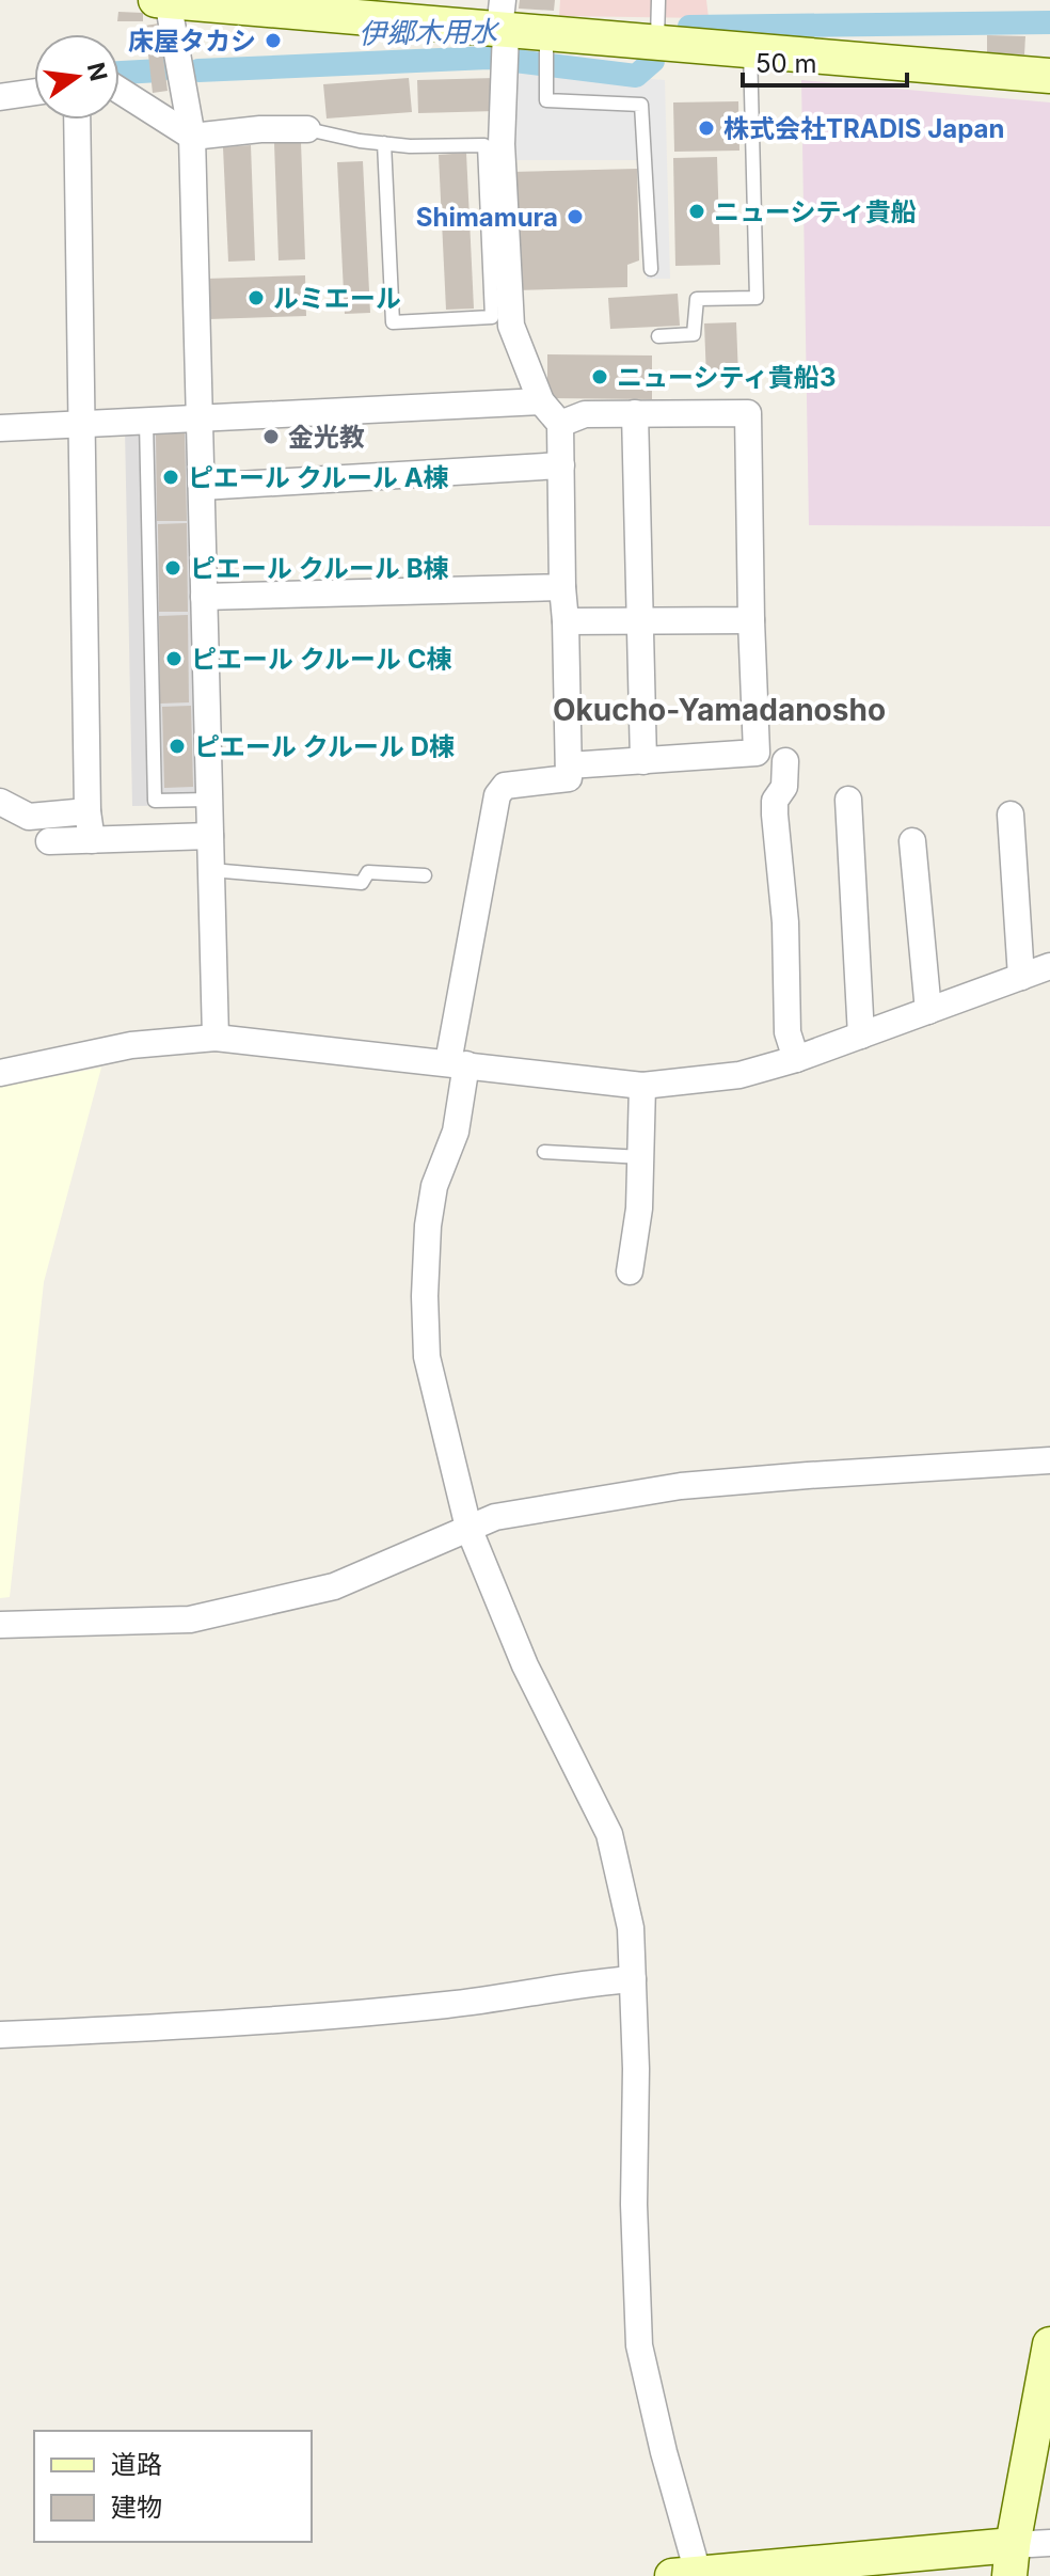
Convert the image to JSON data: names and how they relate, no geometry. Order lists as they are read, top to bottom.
{
  "districts": ["Okucho-Yamadanosho"],
  "water": ["伊郷木用水"],
  "places": [
    "床屋タカシ",
    "株式会社TRADIS Japan",
    "ニューシティ貴船",
    "Shimamura",
    "ルミエール",
    "ニューシティ貴船3",
    "金光教",
    "ピエール クルール A棟",
    "ピエール クルール B棟",
    "ピエール クルール C棟",
    "ピエール クルール D棟"
  ],
  "legend": ["道路", "建物"],
  "scale_bar": "50 m",
  "north": "right"
}
